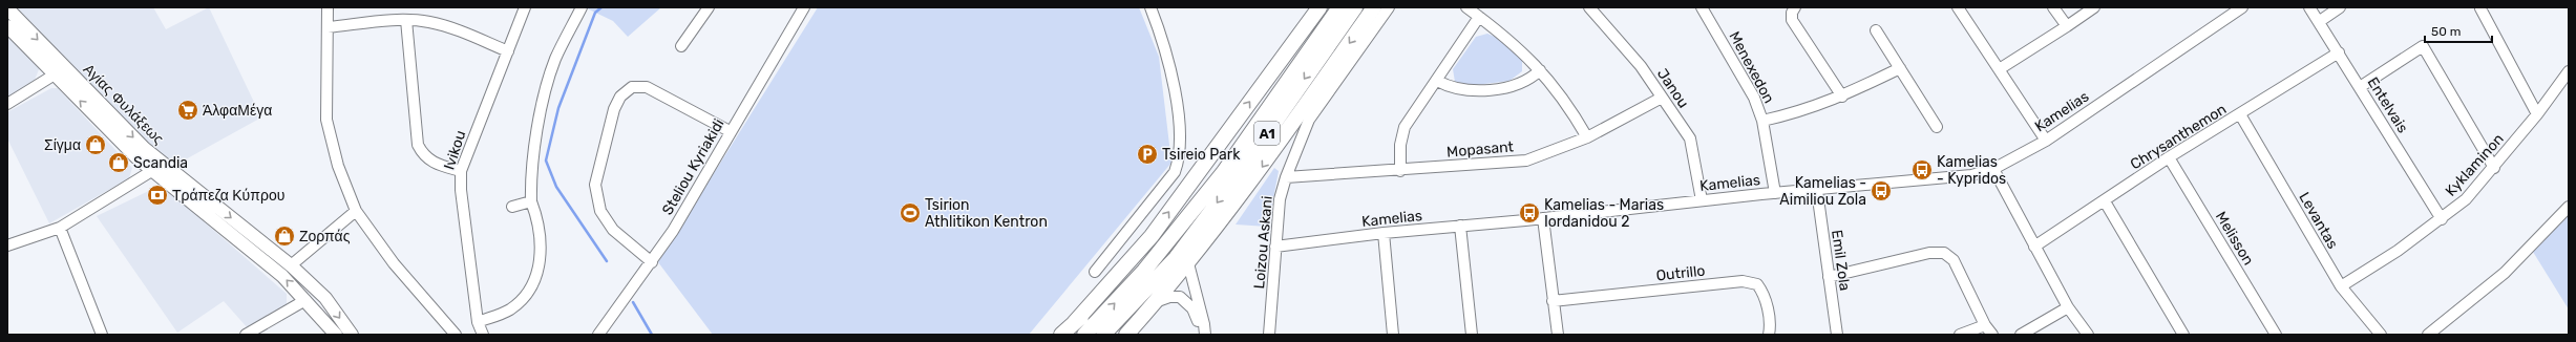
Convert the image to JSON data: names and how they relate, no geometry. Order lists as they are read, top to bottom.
{
  "streets": {
    "highway": ["A1"],
    "main road": ["Αγίας Φυλάξεως"],
    "street": [
      "Menexedon",
      "Janou",
      "Entelvais",
      "Kamelias",
      "Chrysanthemon",
      "Mopasant",
      "Ivikou",
      "Kyklaminon",
      "Steliou Kyriakidi",
      "Levantas",
      "Melisson",
      "Loizou Askani",
      "Emil Zola",
      "Outrillo"
    ]
  },
  "crossings": [
    ["Menexedon", "Kamelias"],
    ["Janou", "Kamelias"],
    ["Janou", "Mopasant"],
    ["Entelvais", "Chrysanthemon"],
    ["Entelvais", "Kyklaminon"],
    ["Kamelias", "Loizou Askani"],
    ["Kamelias", "Emil Zola"],
    ["Chrysanthemon", "Levantas"],
    ["Chrysanthemon", "Melisson"],
    ["Mopasant", "Loizou Askani"],
    ["Kyklaminon", "Levantas"]
  ],
  "places": {
    "supermarket": ["ΆλφαΜέγα"],
    "shop": ["Σίγμα", "Scandia", "Ζορπάς"],
    "parking": ["Tsireio Park"],
    "bus stop": ["Kamelias - Kypridos", "Kamelias - Aimiliou Zola", "Kamelias - Marias Iordanidou 2"],
    "bank": ["Τράπεζα Κύπρου"],
    "sports": ["Tsirion Athlitikon Kentron"]
  },
  "scale_bar": "50 m"
}
